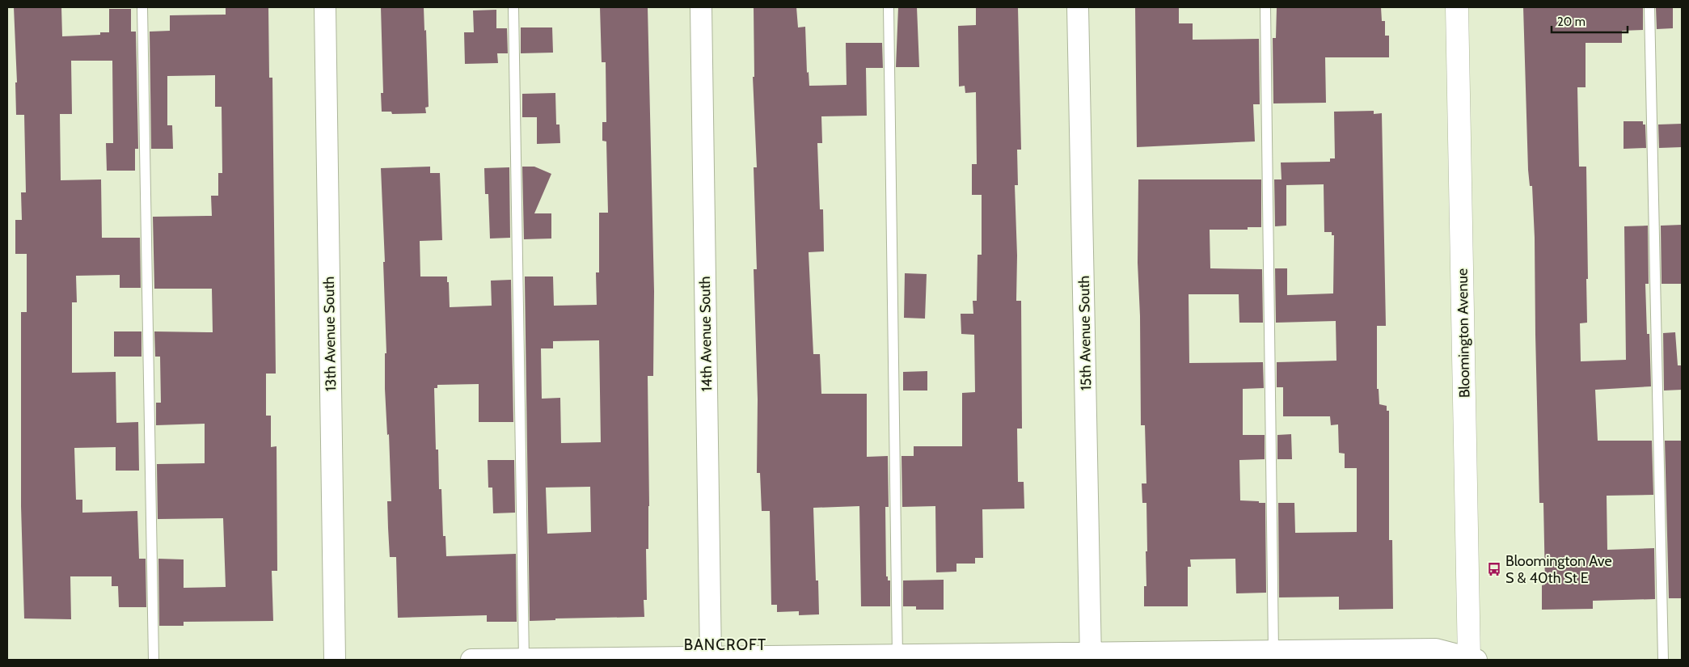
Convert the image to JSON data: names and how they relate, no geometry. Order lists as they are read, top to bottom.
{
  "streets": {
    "street": [
      "15th Avenue South",
      "Bloomington Avenue",
      "13th Avenue South",
      "14th Avenue South"
    ]
  },
  "districts": ["BANCROFT"],
  "places": {
    "bus stop": ["Bloomington Ave S & 40th St E"]
  },
  "scale_bar": "20 m"
}
